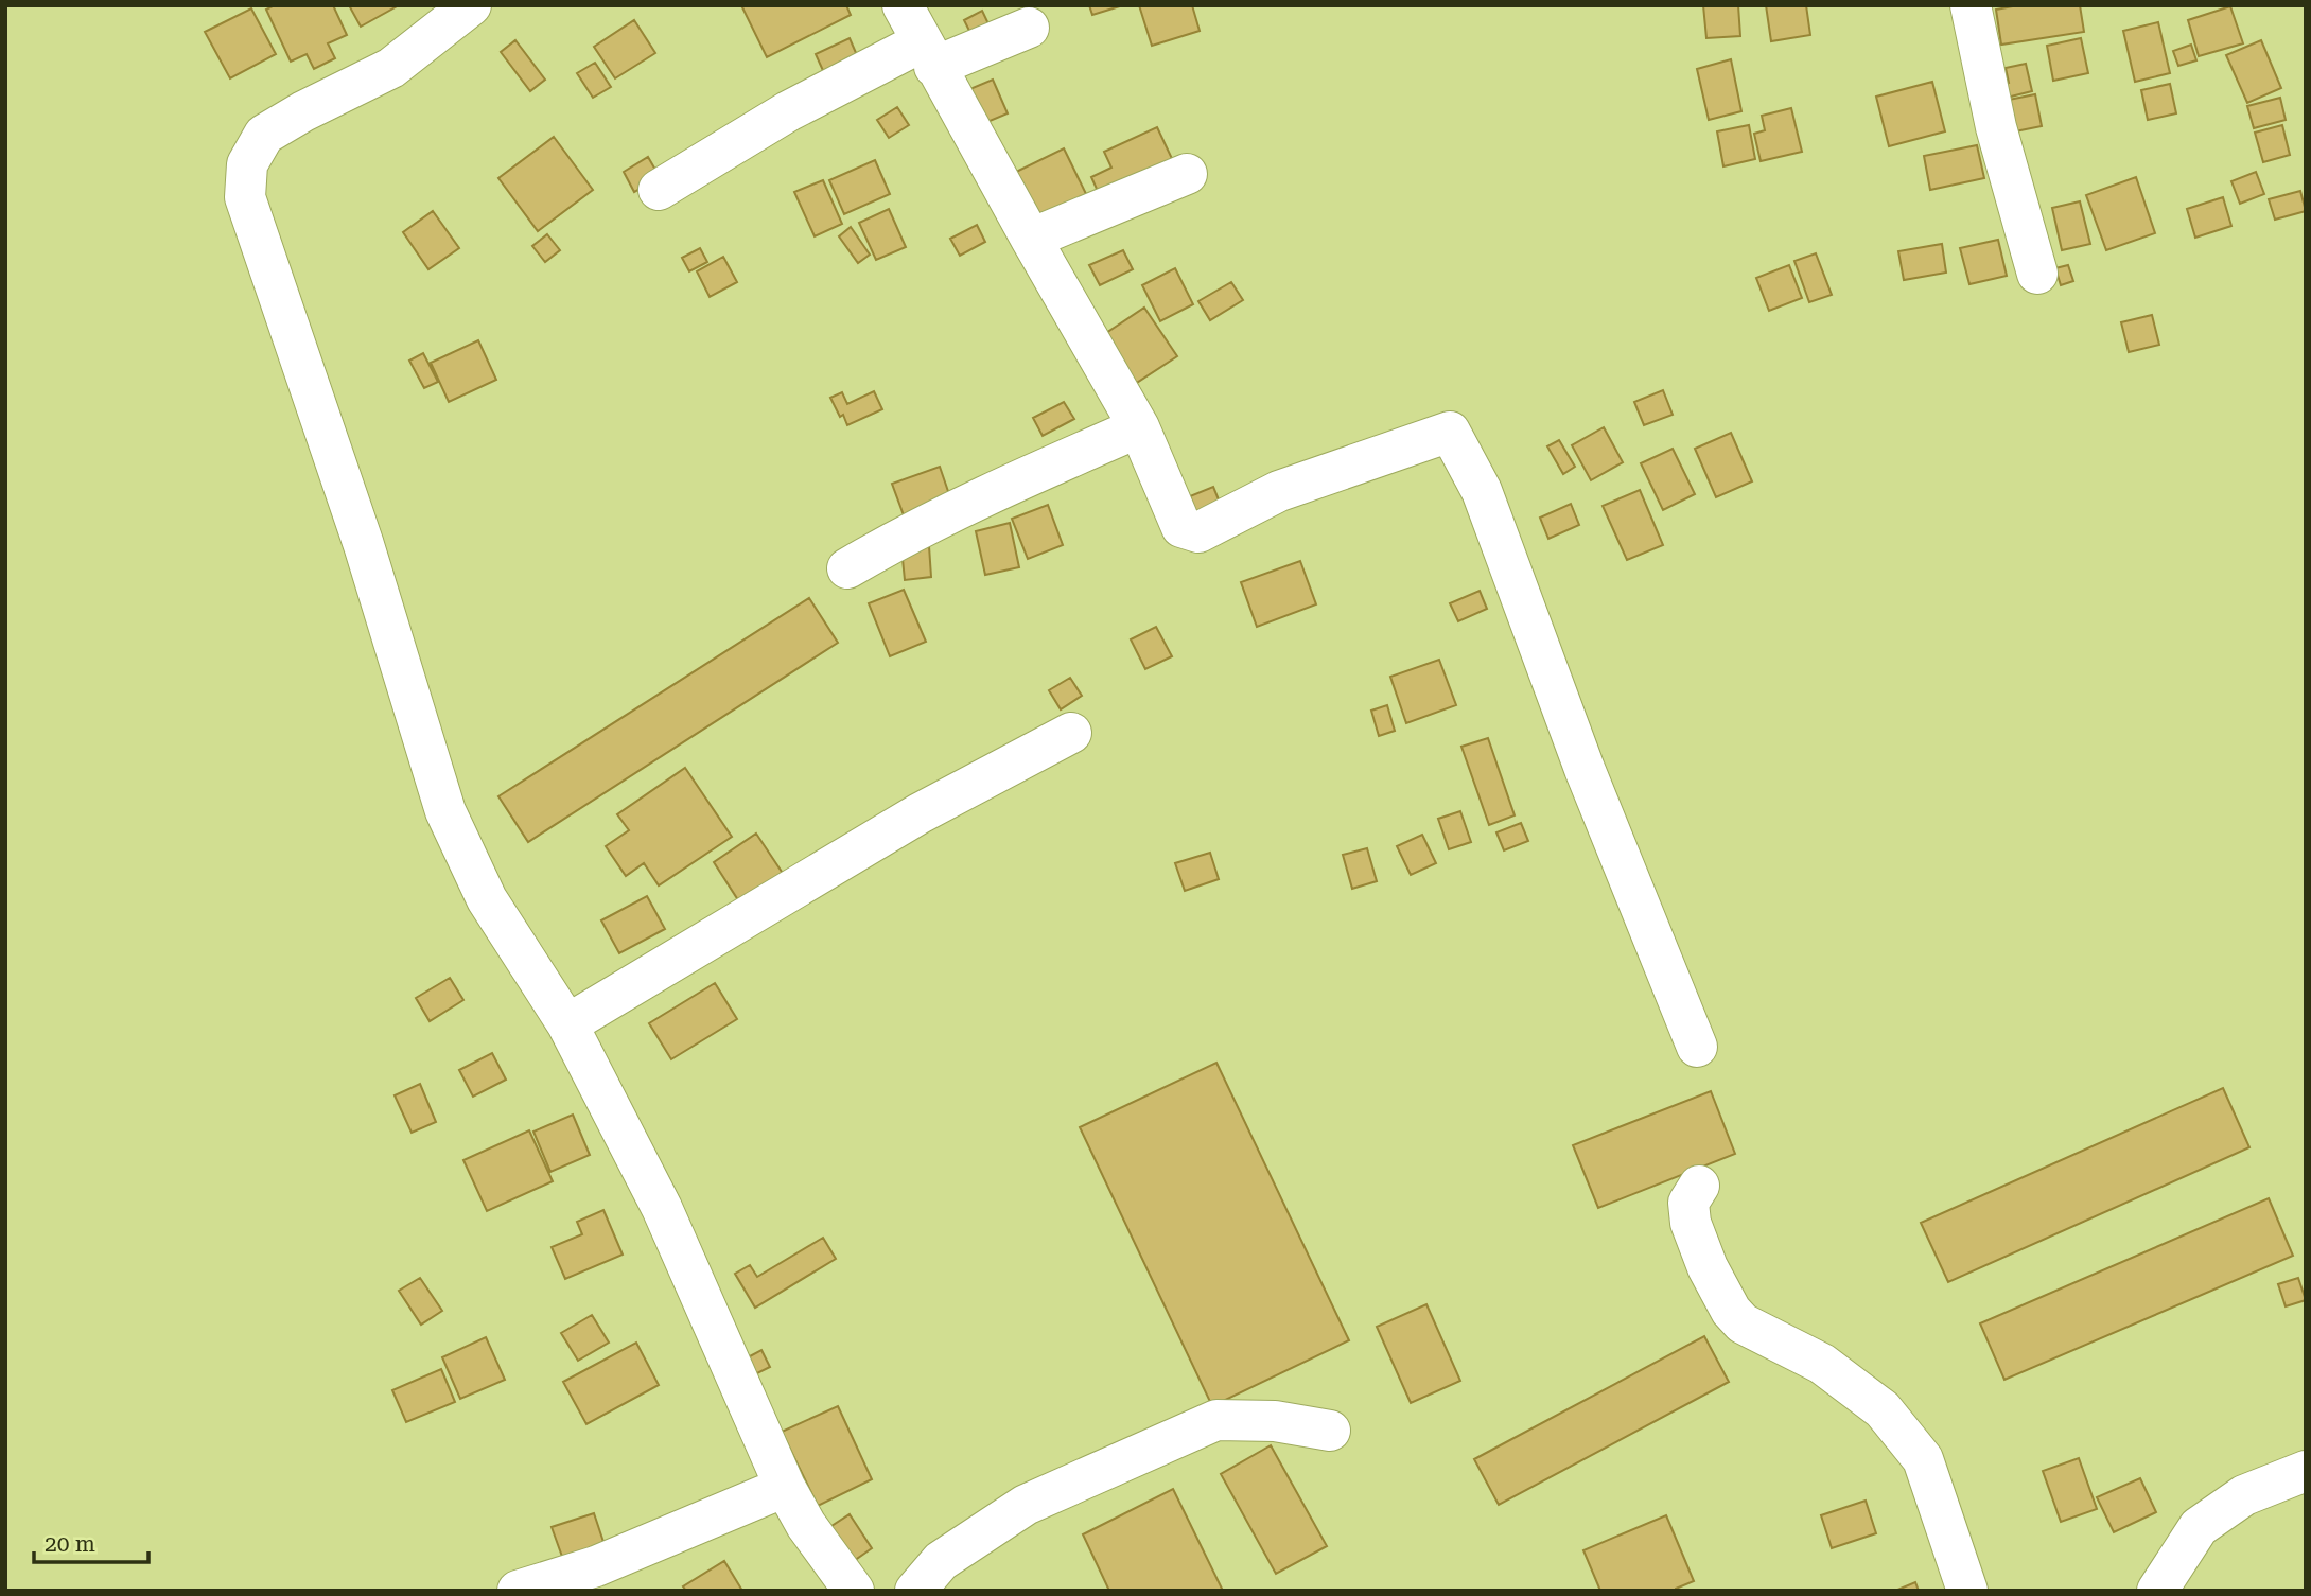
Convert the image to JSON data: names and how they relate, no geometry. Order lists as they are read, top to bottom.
{
  "scale_bar": "20 m"
}
